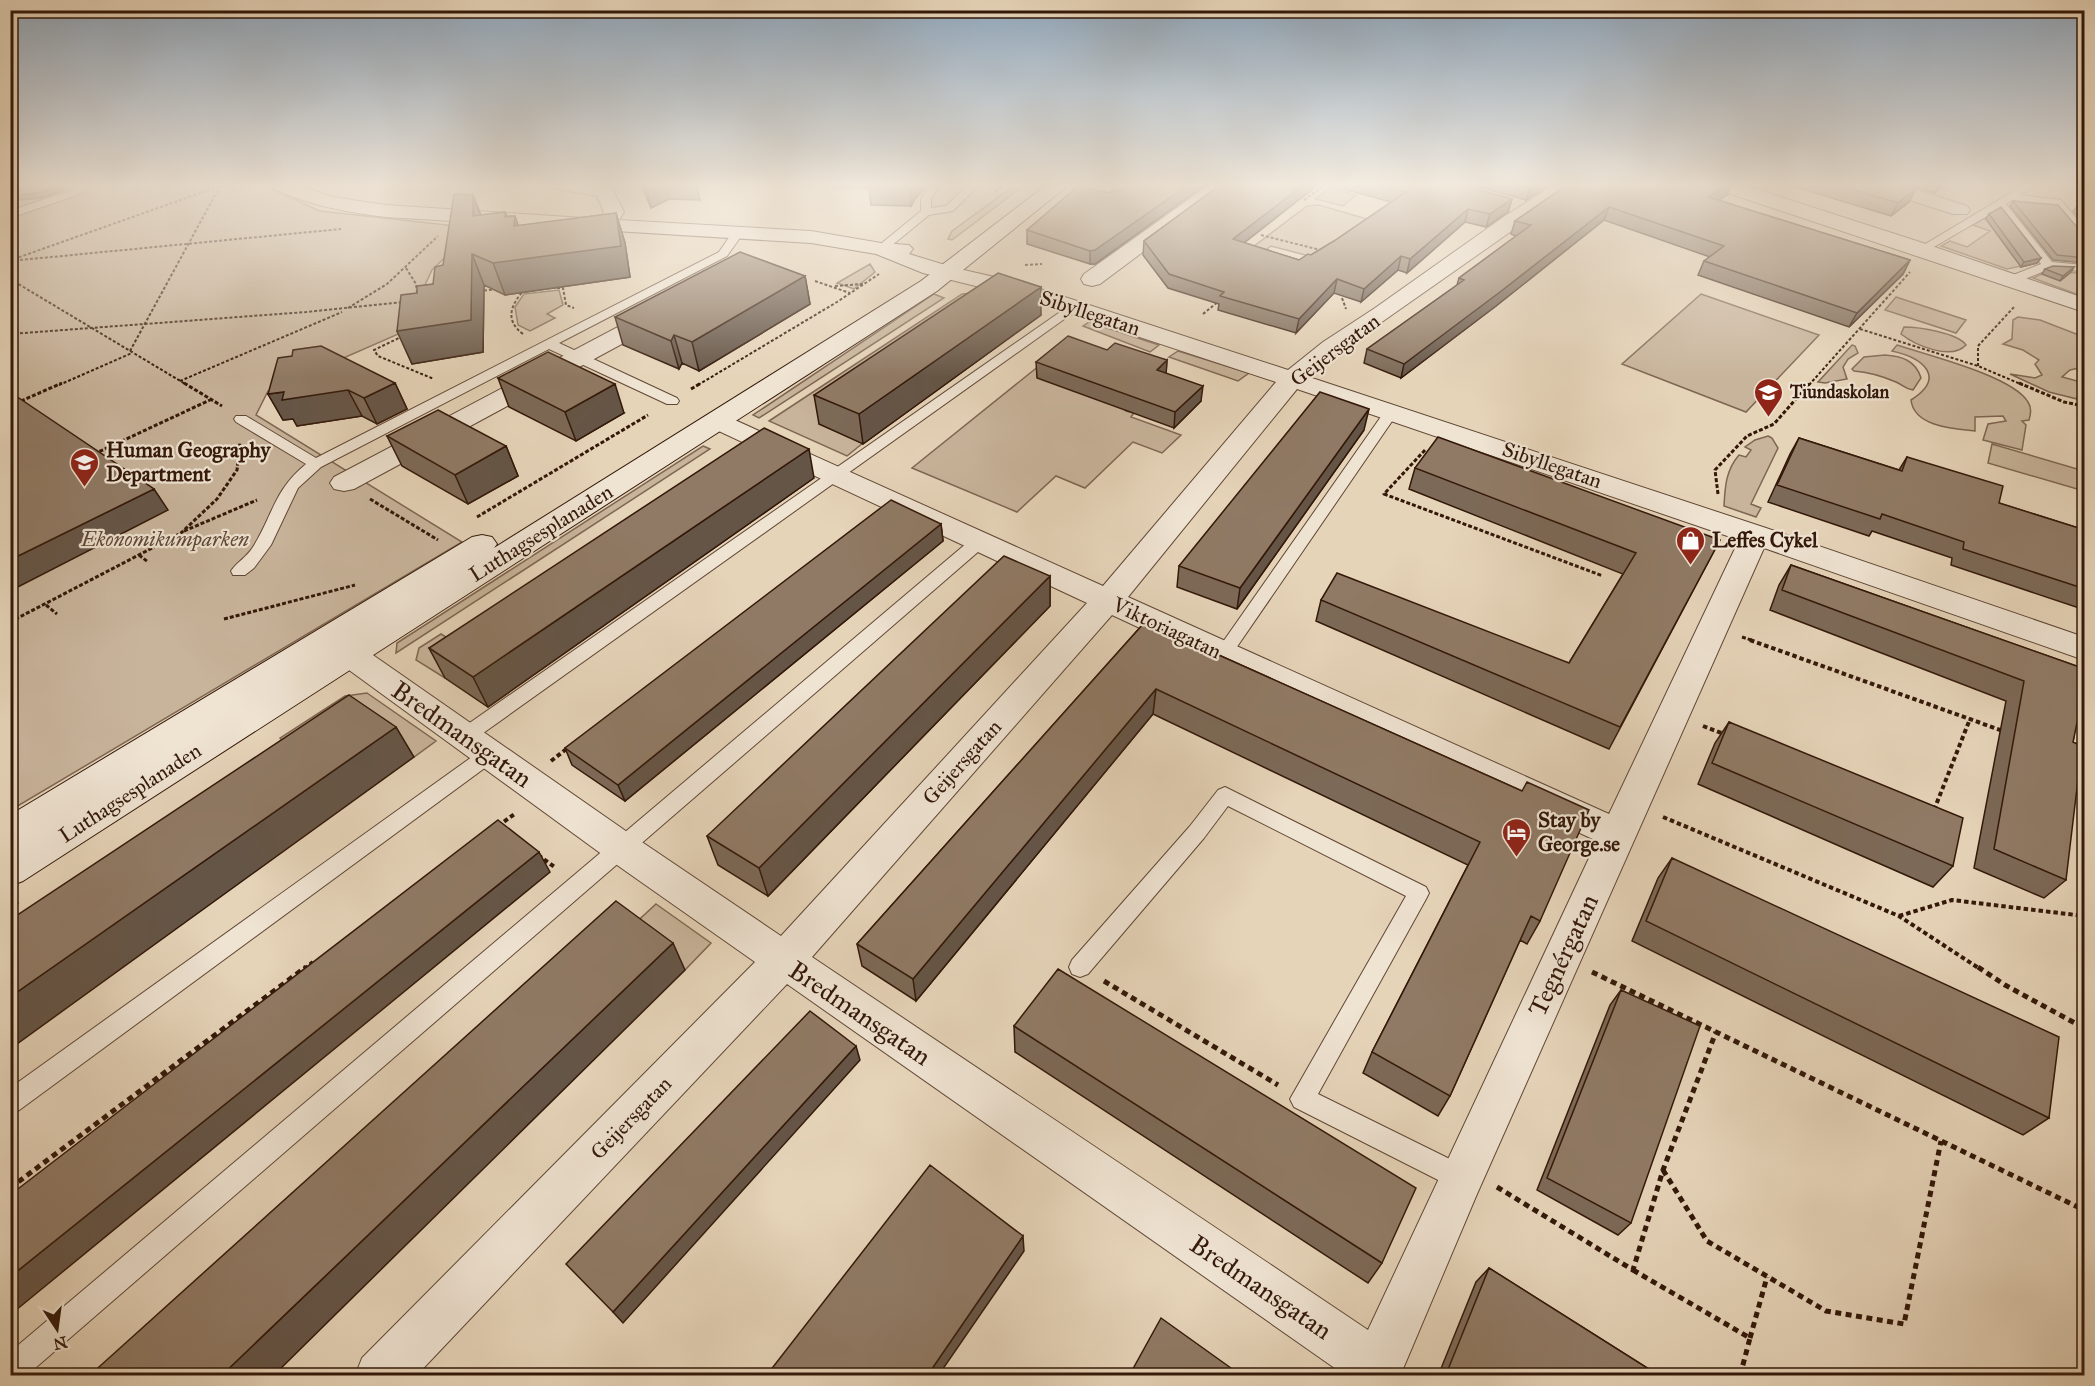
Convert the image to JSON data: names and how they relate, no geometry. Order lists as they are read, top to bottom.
{
  "streets": {
    "street": [
      "Sibyllegatan",
      "Geijersgatan",
      "Luthagsesplanaden",
      "Viktoriagatan",
      "Bredmansgatan",
      "Tegnérgatan"
    ]
  },
  "crossings": [
    ["Sibyllegatan", "Geijersgatan"],
    ["Sibyllegatan", "Luthagsesplanaden"],
    ["Sibyllegatan", "Tegnérgatan"],
    ["Geijersgatan", "Viktoriagatan"],
    ["Geijersgatan", "Bredmansgatan"],
    ["Luthagsesplanaden", "Viktoriagatan"],
    ["Luthagsesplanaden", "Bredmansgatan"],
    ["Viktoriagatan", "Tegnérgatan"],
    ["Bredmansgatan", "Tegnérgatan"]
  ],
  "parks": ["Ekonomikumparken"],
  "places": {
    "school or university": ["Tiundaskolan", "Human Geography Department"],
    "shop": ["Leffes Cykel"],
    "hotel": ["Stay by George.se"]
  },
  "north": "bottom"
}
